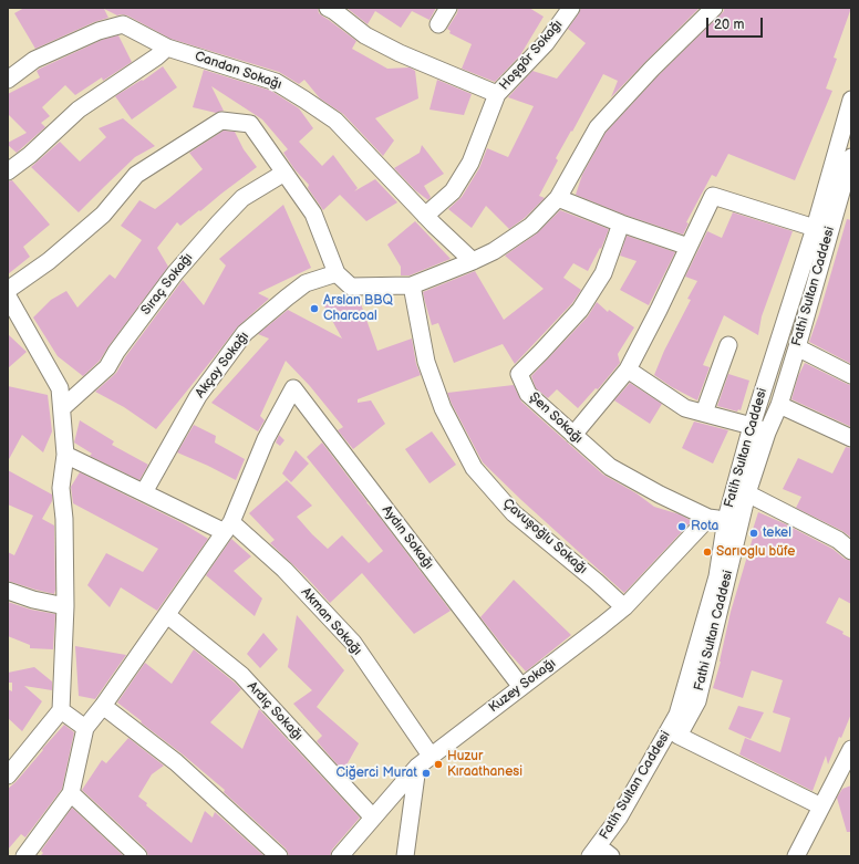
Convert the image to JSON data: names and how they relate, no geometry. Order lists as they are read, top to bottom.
{
  "streets": {
    "street": [
      "Hoşgör Sokağı",
      "Candan Sokağı",
      "Sıraç Sokağı",
      "Fathi Sultan Caddesi",
      "Akçay Sokağı",
      "Şen Sokağı",
      "Fatih Sultan Caddesi",
      "Çavuşoğlu Sokağı",
      "Aydın Sokağı",
      "Akman Sokağı",
      "Kuzey Sokağı",
      "Ardıç Sokağı"
    ]
  },
  "crossings": [
    ["Hoşgör Sokağı", "Candan Sokağı"],
    ["Fathi Sultan Caddesi", "Şen Sokağı"],
    ["Fathi Sultan Caddesi", "Fatih Sultan Caddesi"],
    ["Akçay Sokağı", "Akman Sokağı"],
    ["Şen Sokağı", "Fatih Sultan Caddesi"],
    ["Şen Sokağı", "Kuzey Sokağı"],
    ["Çavuşoğlu Sokağı", "Kuzey Sokağı"],
    ["Aydın Sokağı", "Akman Sokağı"],
    ["Aydın Sokağı", "Kuzey Sokağı"],
    ["Akman Sokağı", "Kuzey Sokağı"],
    ["Kuzey Sokağı", "Ardıç Sokağı"]
  ],
  "places": [
    "Arslan BBQ Charcoal",
    "Rota",
    "tekel",
    "Sarıoglu büfe",
    "Huzur Kıraathanesi",
    "Ciğerci Murat"
  ],
  "scale_bar": "20 m"
}
